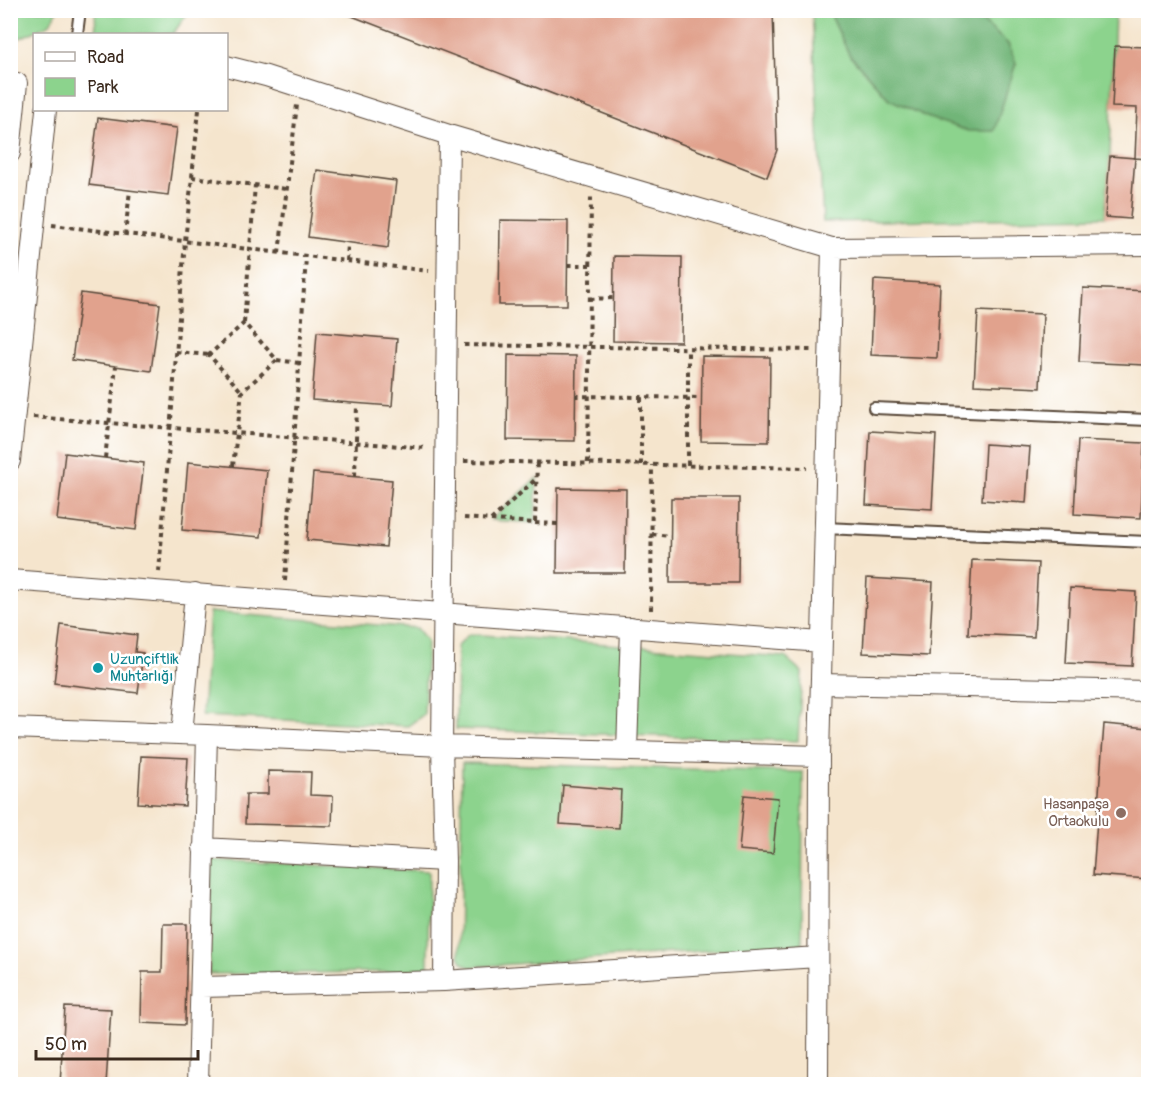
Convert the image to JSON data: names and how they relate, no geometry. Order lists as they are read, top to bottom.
{
  "places": ["Uzunçiftlik Muhtarlığı", "Hasanpaşa Ortaokulu"],
  "legend": ["Road", "Park"],
  "scale_bar": "50 m"
}
